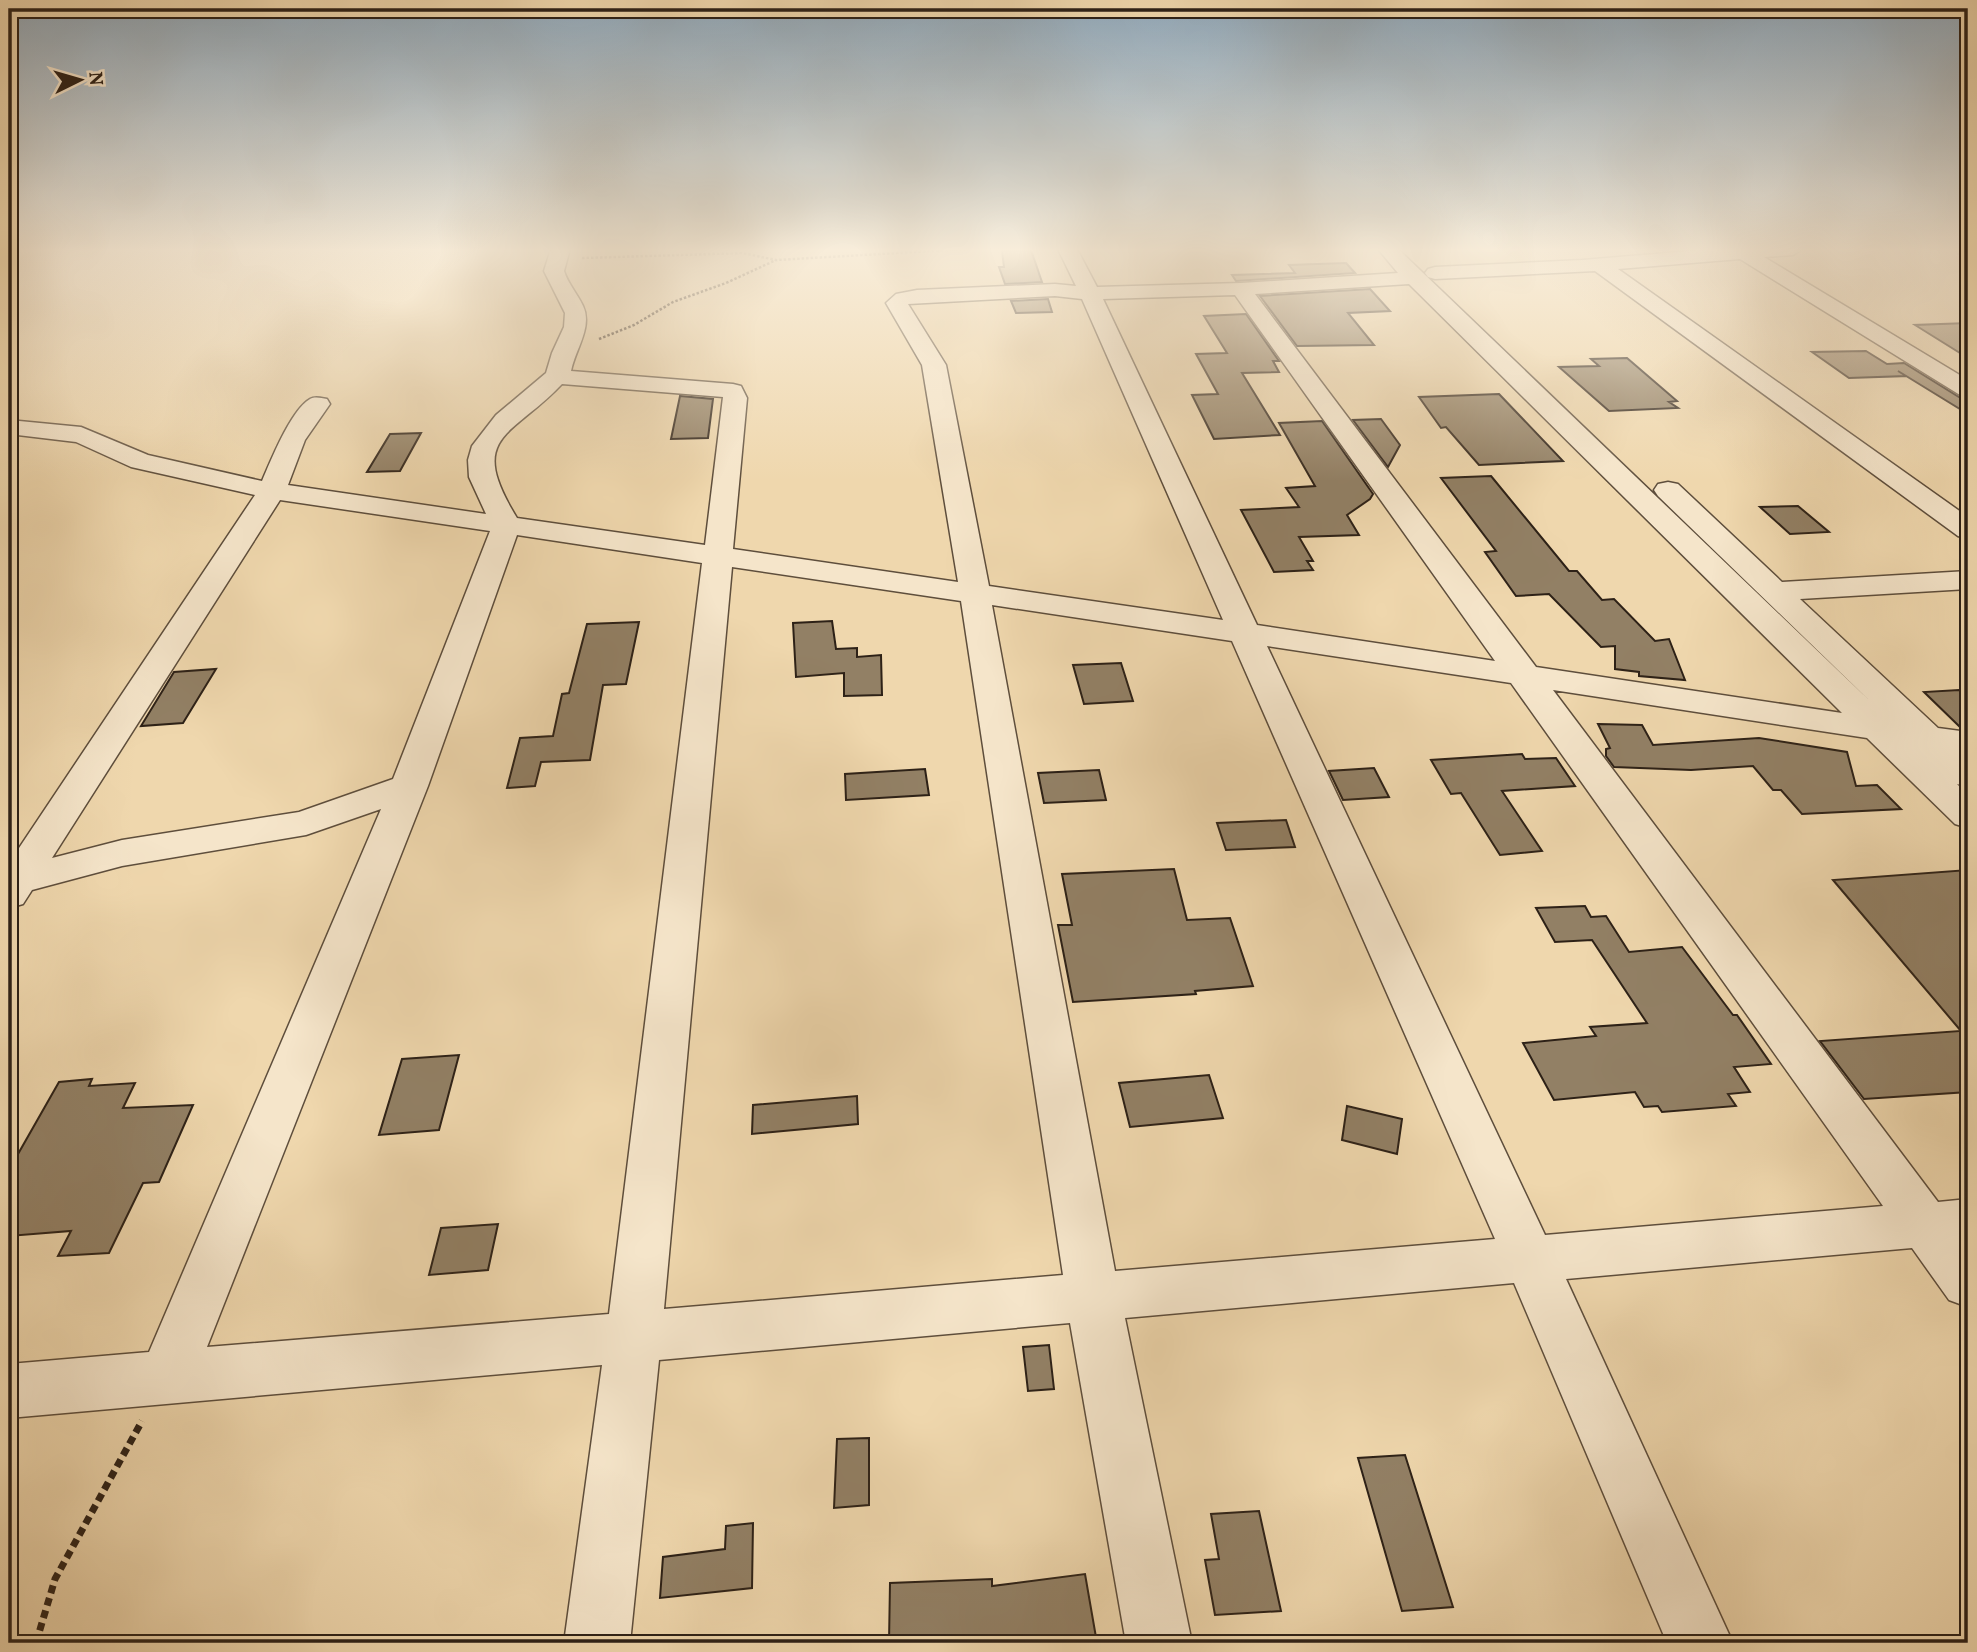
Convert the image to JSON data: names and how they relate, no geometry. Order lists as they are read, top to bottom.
{
  "north": "right"
}
